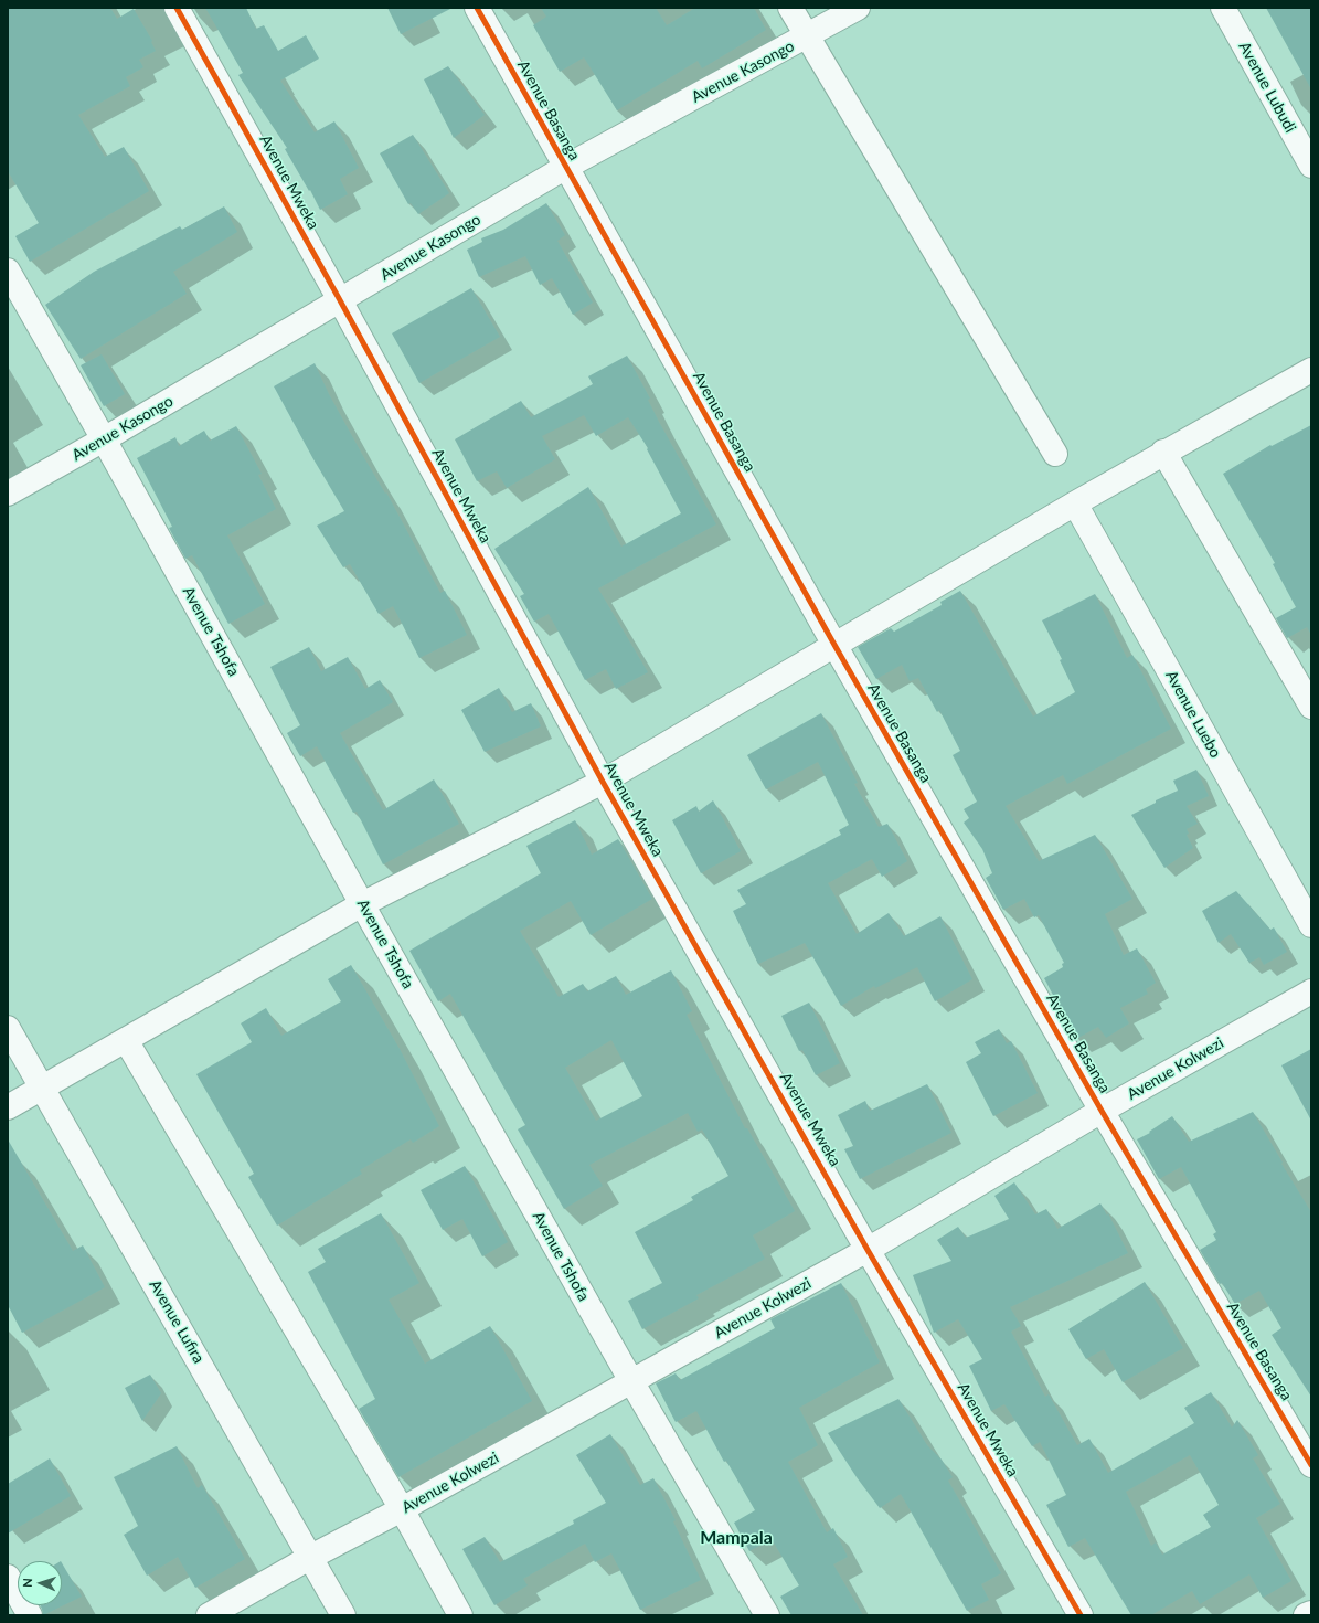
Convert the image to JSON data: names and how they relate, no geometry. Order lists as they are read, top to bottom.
{
  "streets": {
    "street": [
      "Avenue Kasongo",
      "Avenue Lubudi",
      "Avenue Basanga",
      "Avenue Mweka",
      "Avenue Tshofa",
      "Avenue Luebo",
      "Avenue Kolwezi",
      "Avenue Lufira"
    ]
  },
  "crossings": [
    ["Avenue Kasongo", "Avenue Basanga"],
    ["Avenue Kasongo", "Avenue Mweka"],
    ["Avenue Kasongo", "Avenue Tshofa"],
    ["Avenue Basanga", "Avenue Kolwezi"],
    ["Avenue Mweka", "Avenue Kolwezi"],
    ["Avenue Tshofa", "Avenue Kolwezi"],
    ["Avenue Kolwezi", "Avenue Lufira"]
  ],
  "districts": ["Mampala"],
  "north": "left"
}
